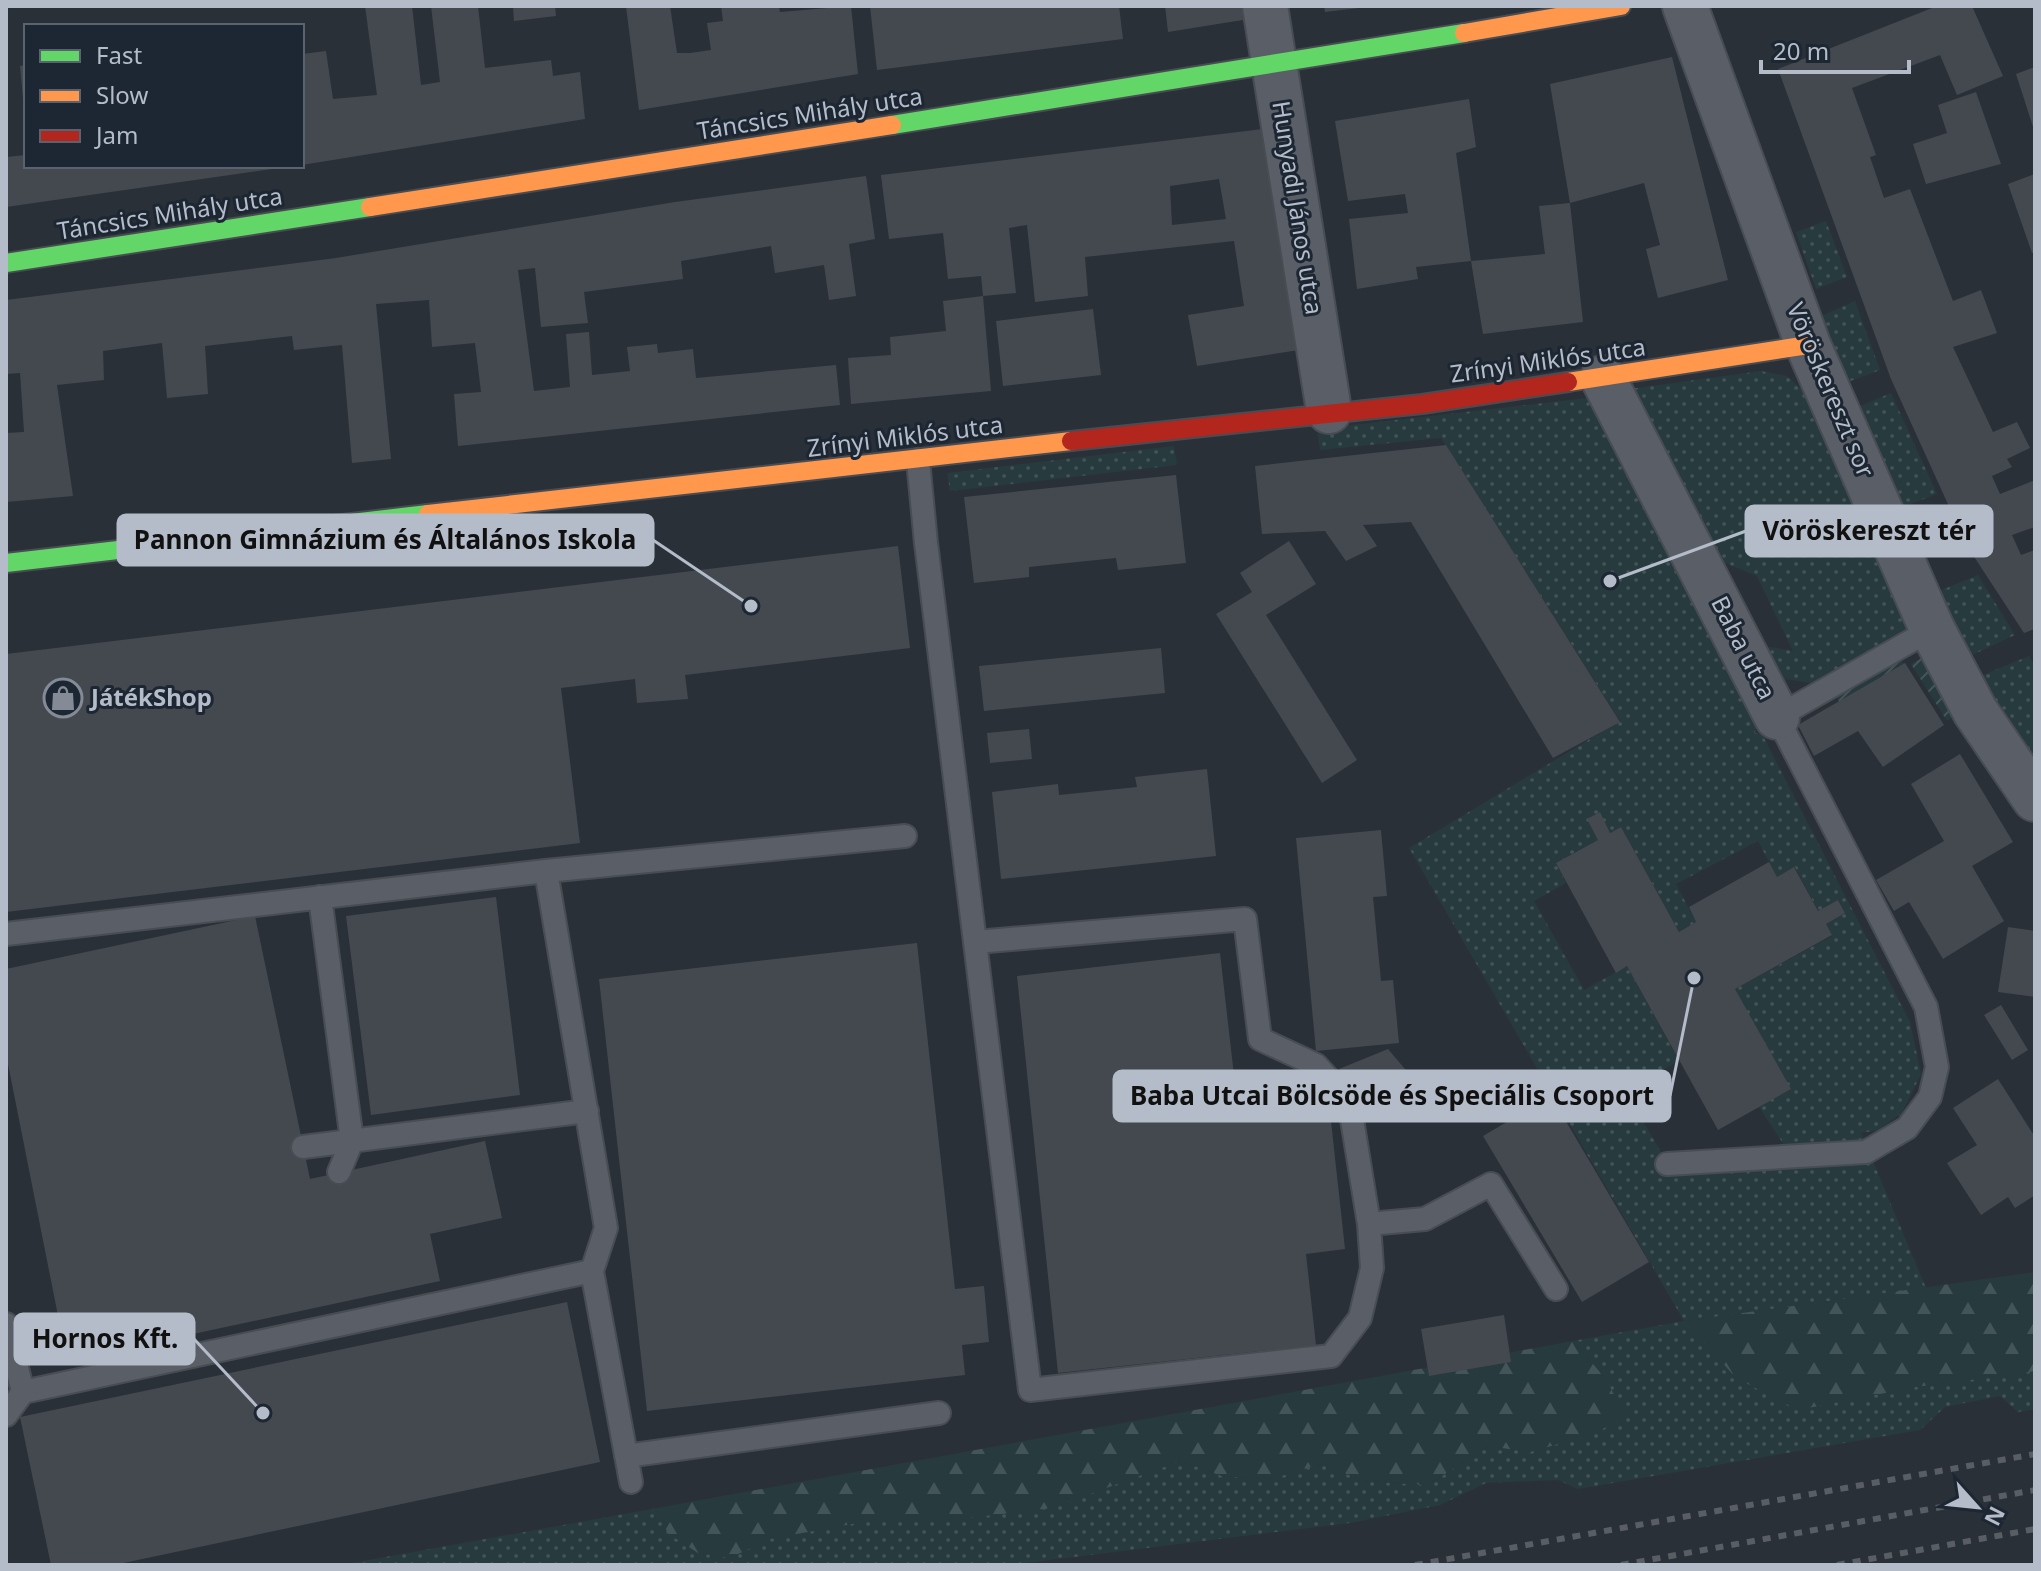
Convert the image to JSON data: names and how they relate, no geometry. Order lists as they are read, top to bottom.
{
  "streets": {
    "street": [
      "Táncsics Mihály utca",
      "Hunyadi János utca",
      "Zrínyi Miklós utca",
      "Vöröskereszt sor",
      "Baba utca"
    ]
  },
  "crossings": [
    ["Táncsics Mihály utca", "Hunyadi János utca"],
    ["Hunyadi János utca", "Zrínyi Miklós utca"],
    ["Zrínyi Miklós utca", "Vöröskereszt sor"],
    ["Zrínyi Miklós utca", "Baba utca"]
  ],
  "places": {
    "other": [
      "Vöröskereszt tér",
      "Pannon Gimnázium és Általános Iskola",
      "Baba Utcai Bölcsöde és Speciális Csoport",
      "Hornos Kft."
    ],
    "shop": ["JátékShop"]
  },
  "legend": ["Fast", "Slow", "Jam"],
  "scale_bar": "20 m",
  "north": "bottom right"
}
